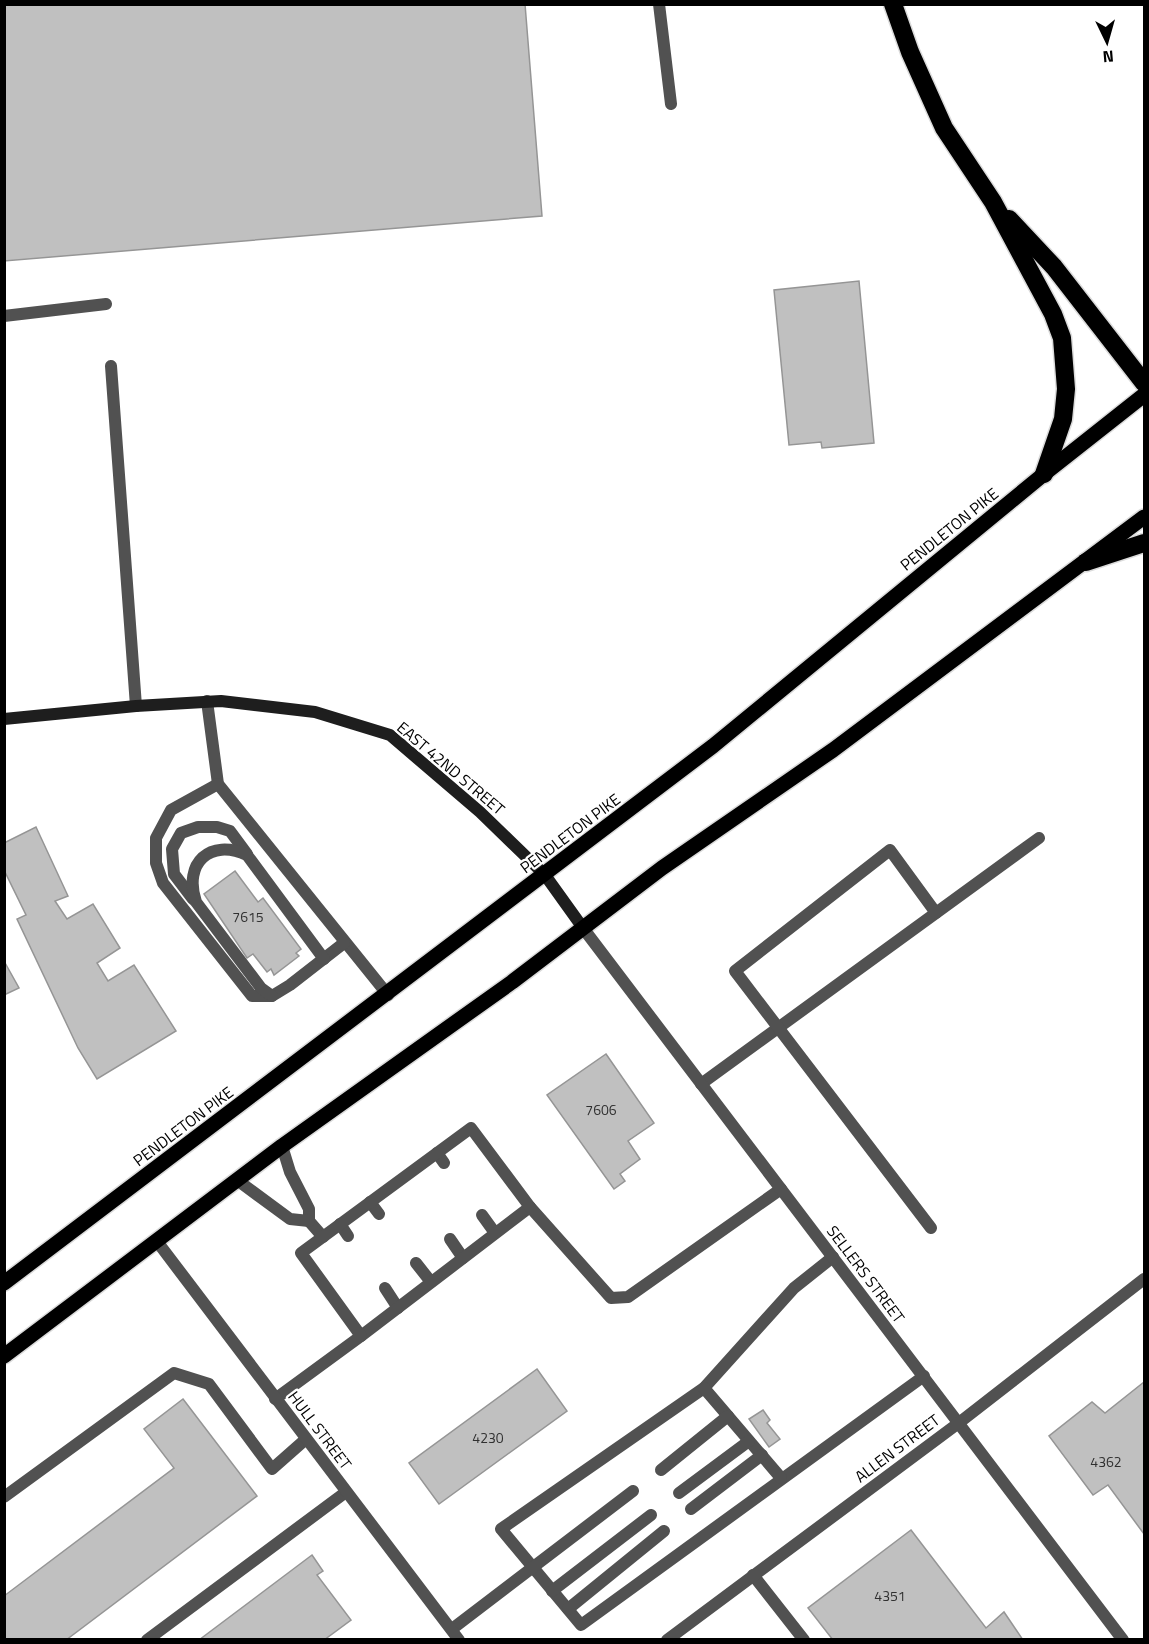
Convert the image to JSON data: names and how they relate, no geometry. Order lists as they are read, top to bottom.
{
  "streets": {
    "main road": ["PENDLETON PIKE"],
    "street": [
      "EAST 42ND STREET",
      "SELLERS STREET",
      "HULL STREET",
      "ALLEN STREET"
    ]
  },
  "crossings": [
    ["PENDLETON PIKE", "EAST 42ND STREET"],
    ["EAST 42ND STREET", "SELLERS STREET"],
    ["SELLERS STREET", "ALLEN STREET"]
  ],
  "house_numbers": [
    "7615",
    "7606",
    "4230",
    "4362",
    "4351"
  ],
  "north": "bottom"
}
